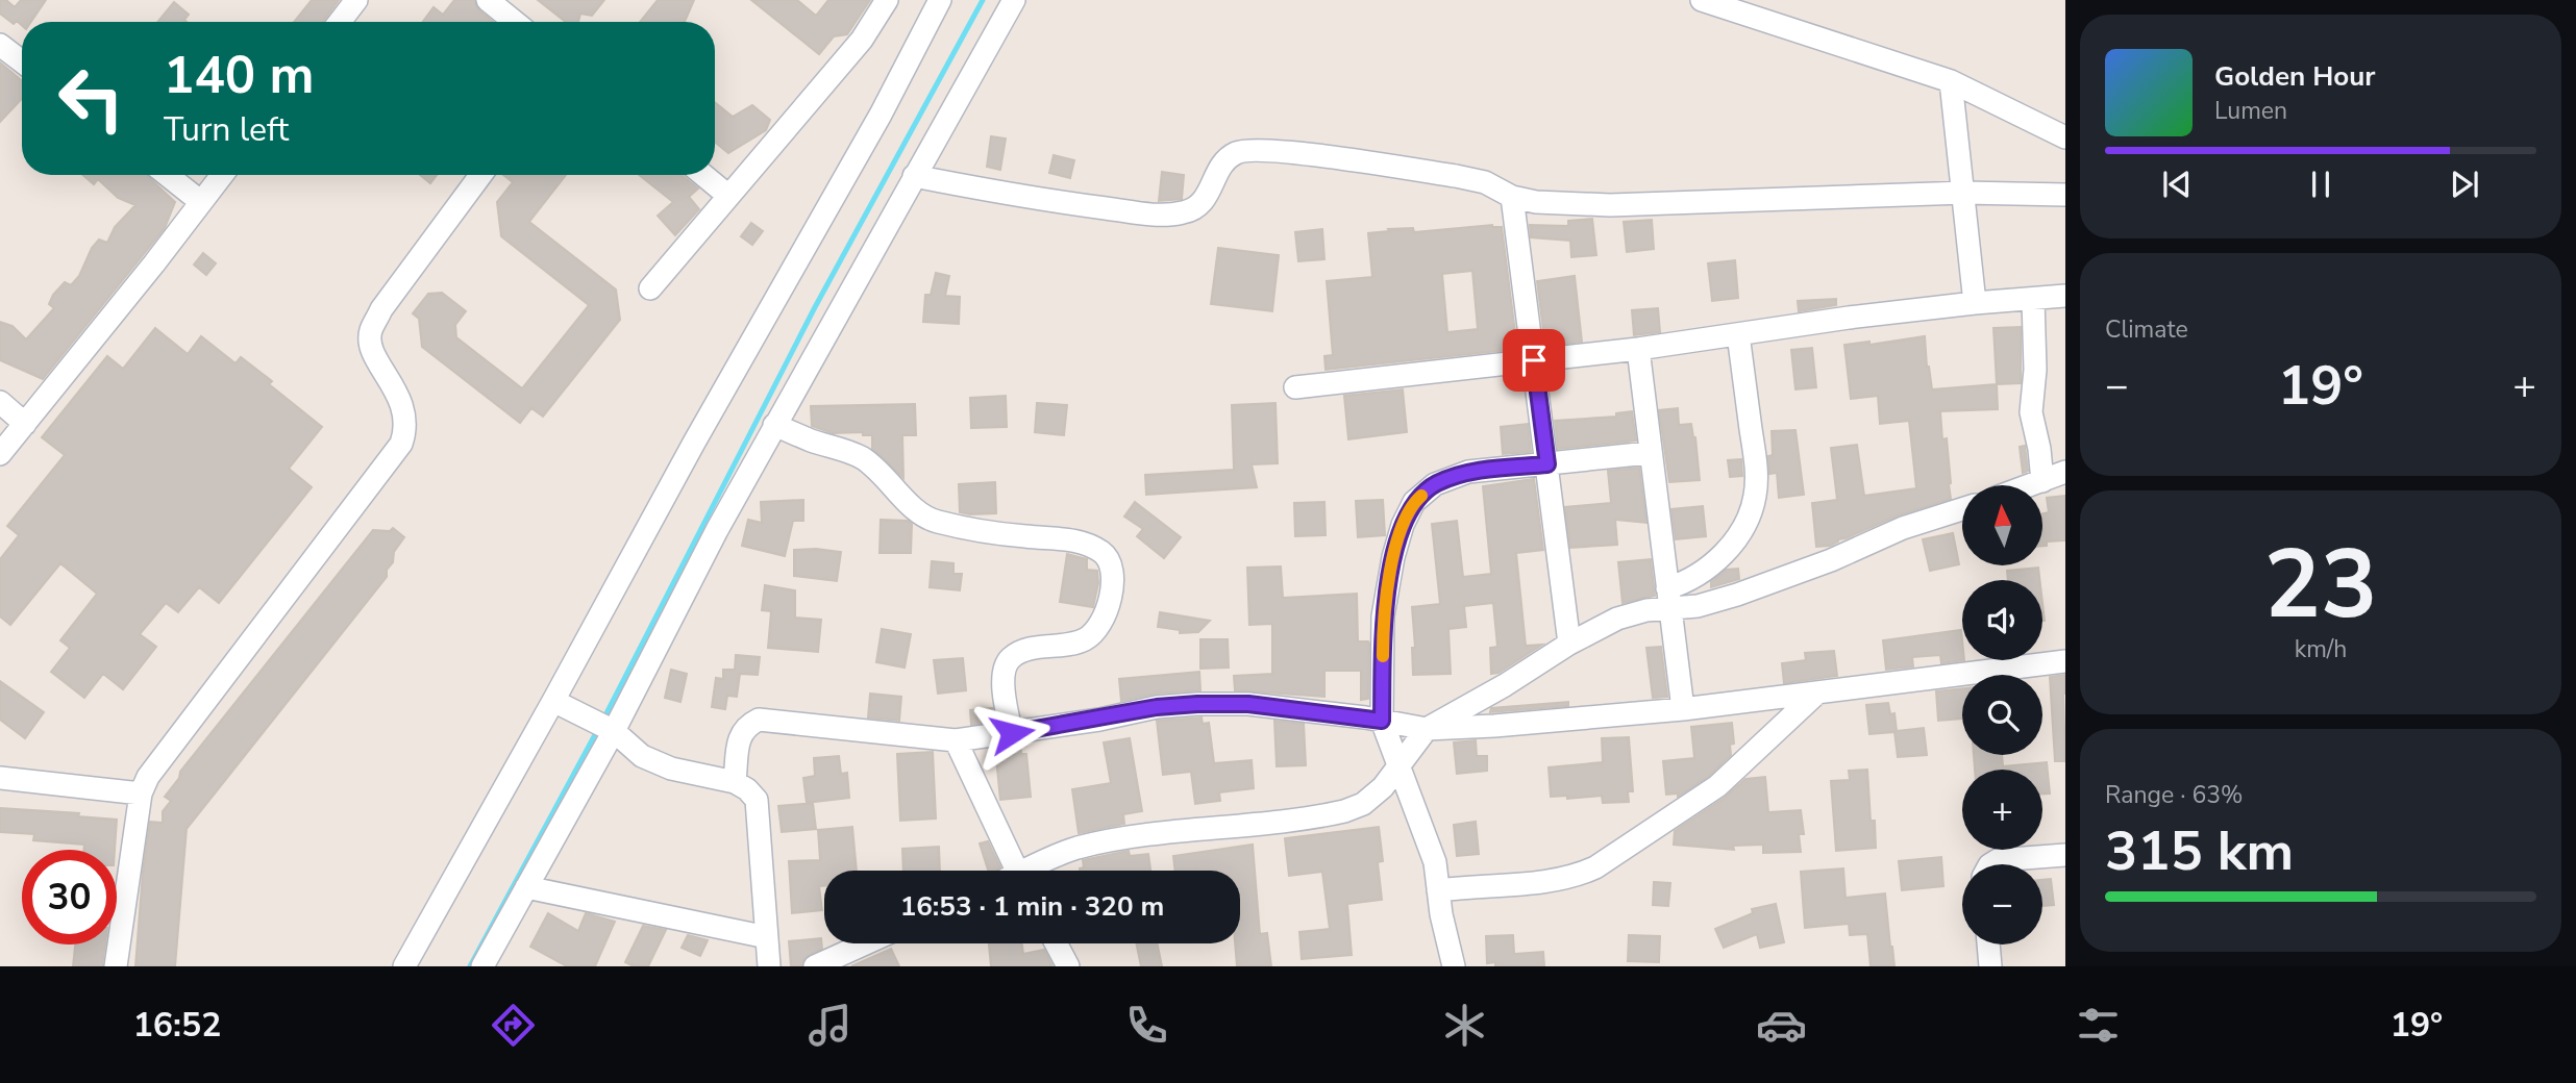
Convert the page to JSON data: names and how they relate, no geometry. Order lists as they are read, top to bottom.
{
  "north": "top",
  "page": {
    "turn": ["140 m", "Turn left"],
    "song": ["Golden Hour", "Lumen"],
    "tile": [
      "Climate",
      ["23", "km/h"],
      ["Range · 63%", "315 km"]
    ],
    "heat": ["−", "19°", "+"],
    "map_buttons": ["+", "−"],
    "limit": "30",
    "trip": "16:53 · 1 min · 320 m",
    "tabs": ["16:52", "19°"]
  }
}
